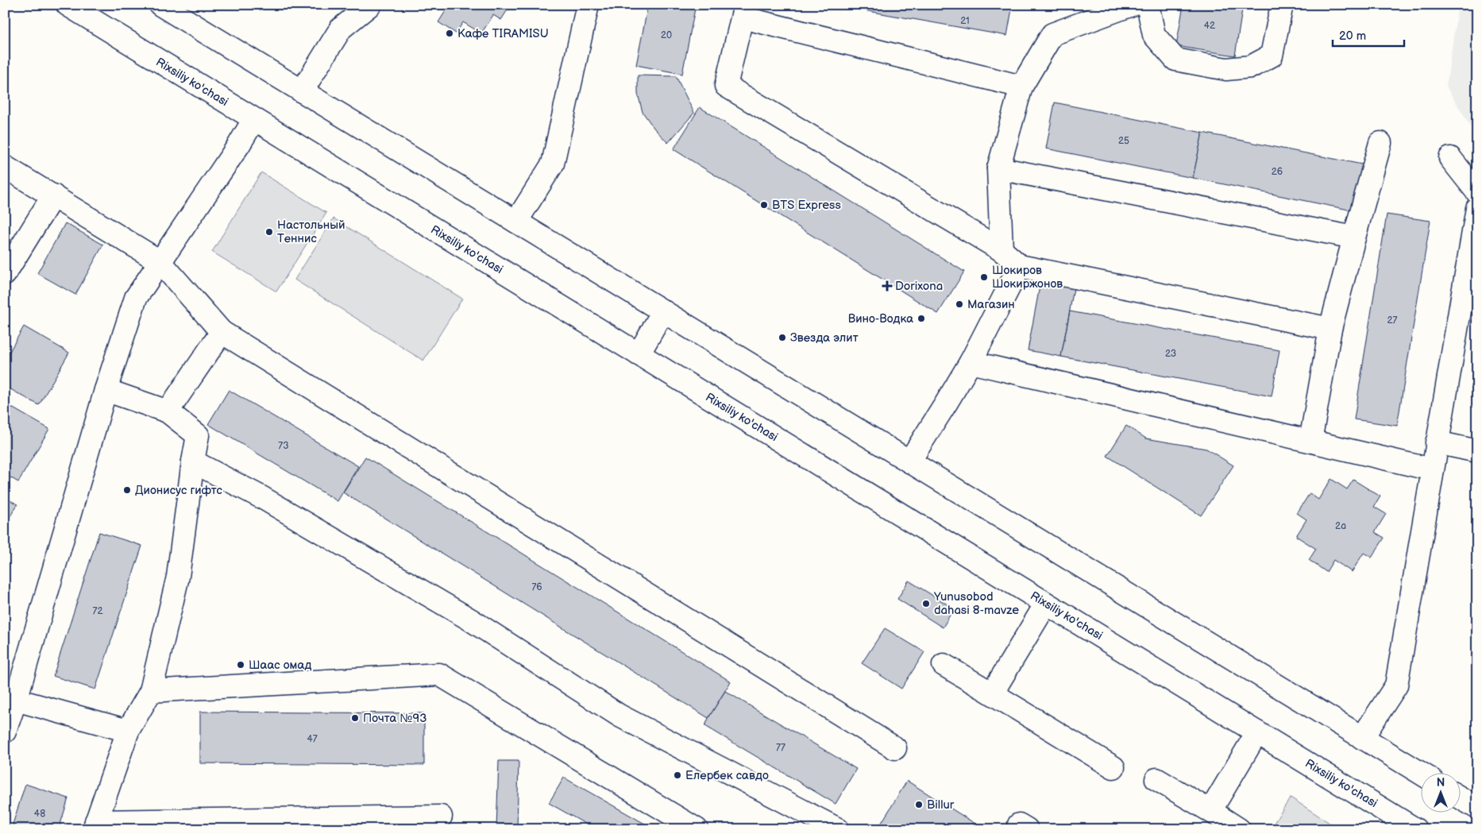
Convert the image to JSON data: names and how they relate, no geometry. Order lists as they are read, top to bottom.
{
  "streets": {
    "main road": ["Rixsiliy ko'chasi"]
  },
  "places": {
    "other": [
      "Кафе TIRAMISU",
      "BTS Express",
      "Настольный Теннис",
      "Шокиров Шокиржонов",
      "Магазин",
      "Вино-Водка",
      "Звезда элит",
      "Дионисус гифтс",
      "Yunusobod dahasi 8-mavze",
      "Шаас омад",
      "Почта №93",
      "Елербек савдо",
      "Billur"
    ],
    "health": ["Dorixona"]
  },
  "house_numbers": [
    "21",
    "42",
    "20",
    "25",
    "26",
    "27",
    "23",
    "73",
    "2a",
    "76",
    "72",
    "47",
    "77",
    "48"
  ],
  "scale_bar": "20 m",
  "north": "top"
}
